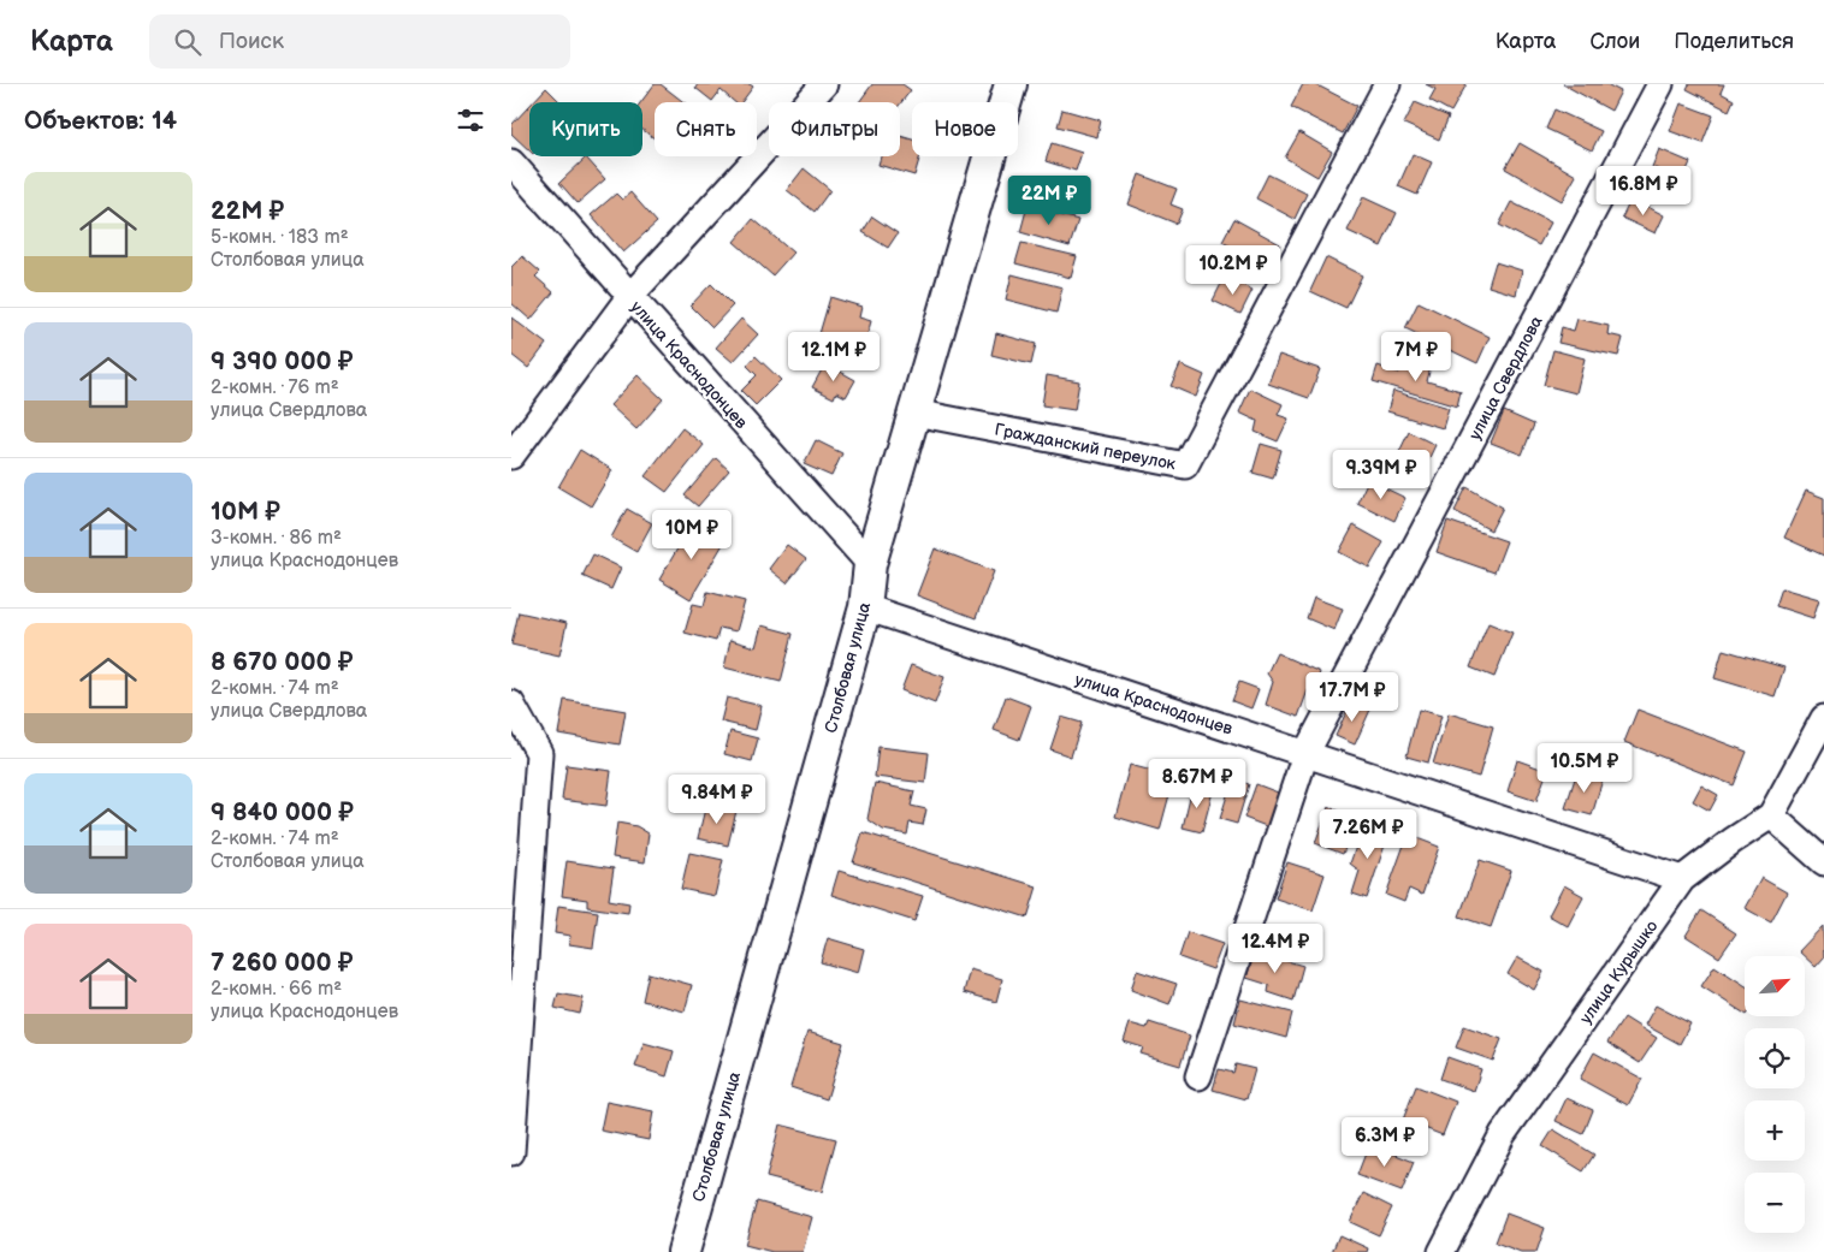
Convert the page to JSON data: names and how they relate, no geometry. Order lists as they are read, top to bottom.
{
  "streets": {
    "street": [
      "улица Краснодонцев",
      "улица Свердлова",
      "Гражданский переулок",
      "Столбовая улица",
      "улица Курышко"
    ]
  },
  "crossings": [
    ["улица Краснодонцев", "улица Свердлова"],
    ["улица Краснодонцев", "Столбовая улица"],
    ["улица Краснодонцев", "улица Курышко"],
    ["Гражданский переулок", "Столбовая улица"]
  ],
  "north": "top right",
  "page": {
    "header": "Карта",
    "search": "Поиск",
    "nav": ["Карта", "Слои", "Поделиться"],
    "heading": "Объектов: 14",
    "chip": [
      "Купить",
      "Снять",
      "Фильтры",
      "Новое"
    ],
    "list": [
      {
        "name": "22M ₽",
        "note": "5-комн. · 183 m² · Столбовая улица"
      },
      {
        "name": "9 390 000 ₽",
        "note": "2-комн. · 76 m² · улица Свердлова"
      },
      {
        "name": "10M ₽",
        "note": "3-комн. · 86 m² · улица Краснодонцев"
      },
      {
        "name": "8 670 000 ₽",
        "note": "2-комн. · 74 m² · улица Свердлова"
      },
      {
        "name": "9 840 000 ₽",
        "note": "2-комн. · 74 m² · Столбовая улица"
      },
      {
        "name": "7 260 000 ₽",
        "note": "2-комн. · 66 m² · улица Краснодонцев"
      }
    ],
    "price": [
      "16.8M ₽",
      "22M ₽",
      "10.2M ₽",
      "12.1M ₽",
      "7M ₽",
      "9.39M ₽",
      "10M ₽",
      "17.7M ₽",
      "10.5M ₽",
      "8.67M ₽",
      "9.84M ₽",
      "7.26M ₽",
      "12.4M ₽",
      "6.3M ₽"
    ],
    "map_buttons": ["+", "−"]
  }
}
